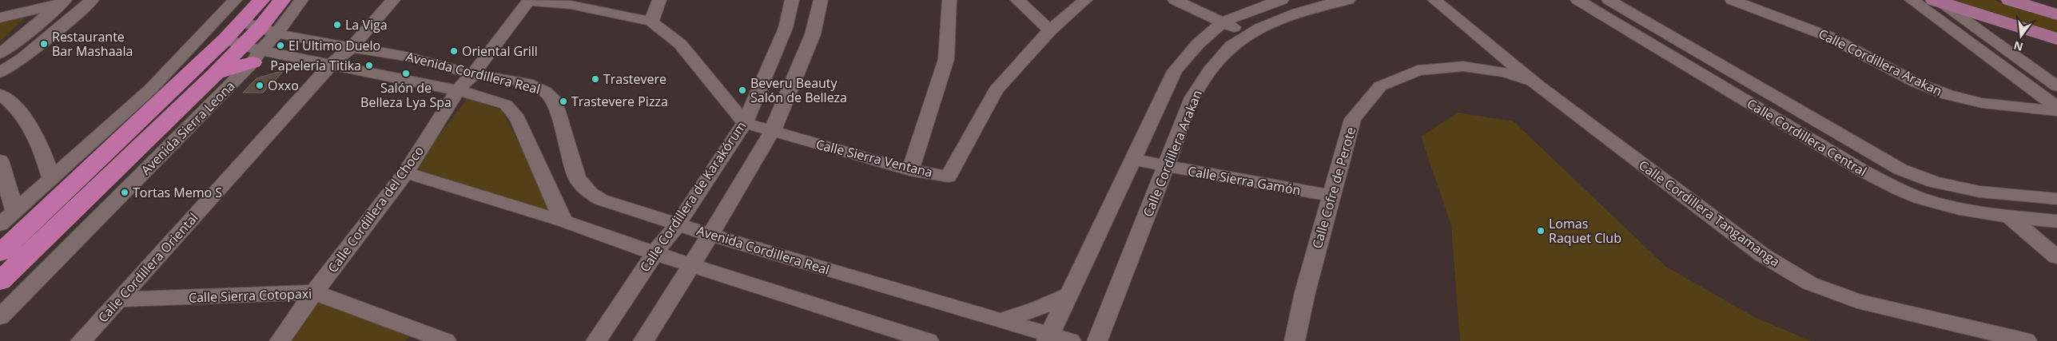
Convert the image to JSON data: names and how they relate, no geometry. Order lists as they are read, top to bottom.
{
  "streets": {
    "highway": ["Avenida Sierra Leona"],
    "street": [
      "Calle Cordillera Arakan",
      "Avenida Cordillera Real",
      "Calle Cordillera Central",
      "Calle Sierra Ventana",
      "Calle Sierra Gamón",
      "Calle Cofre de Perote",
      "Calle Cordillera de Karakórum",
      "Calle Cordillera del Choco",
      "Calle Cordillera Tangamanga",
      "Calle Cordillera Oriental",
      "Calle Sierra Cotopaxi"
    ]
  },
  "crossings": [
    ["Calle Cordillera Arakan", "Calle Sierra Gamón"],
    ["Avenida Cordillera Real", "Avenida Sierra Leona"],
    ["Avenida Cordillera Real", "Calle Cordillera de Karakórum"],
    ["Avenida Cordillera Real", "Calle Cordillera del Choco"],
    ["Avenida Cordillera Real", "Calle Cordillera Oriental"],
    ["Calle Sierra Ventana", "Calle Cordillera de Karakórum"],
    ["Calle Sierra Gamón", "Calle Cofre de Perote"],
    ["Calle Cofre de Perote", "Calle Cordillera Tangamanga"],
    ["Calle Cordillera del Choco", "Calle Sierra Cotopaxi"],
    ["Calle Cordillera Oriental", "Calle Sierra Cotopaxi"]
  ],
  "places": [
    "La Viga",
    "Restaurante Bar Mashaala",
    "El Ultimo Duelo",
    "Oriental Grill",
    "Papelería Titika",
    "Salón de Belleza Lya Spa",
    "Trastevere",
    "Oxxo",
    "Beveru Beauty Salón de Belleza",
    "Trastevere Pizza",
    "Tortas Memo S",
    "Lomas Raquet Club"
  ],
  "north": "bottom"
}
